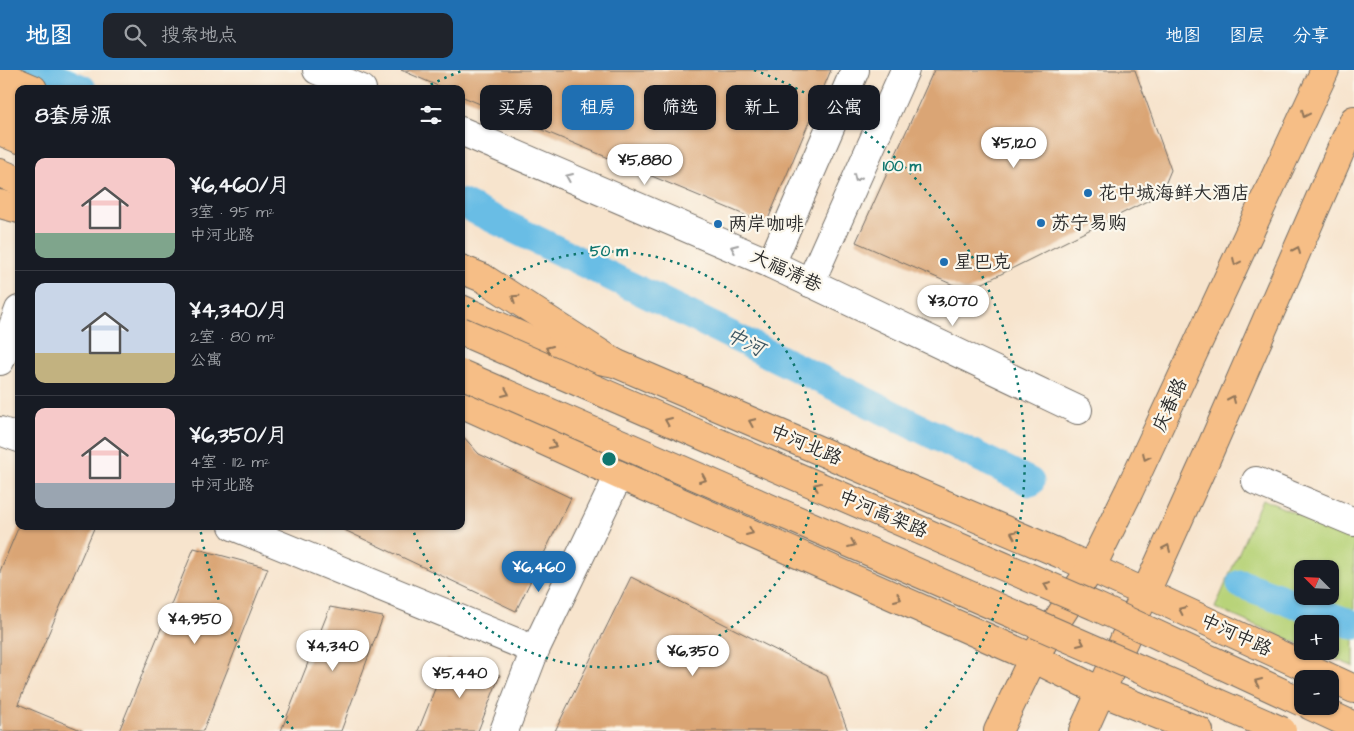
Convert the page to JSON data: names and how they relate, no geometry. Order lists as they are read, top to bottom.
{
  "streets": {
    "main road": [
      "庆春路",
      "中河北路",
      "中河高架路",
      "中河中路"
    ],
    "street": ["大福清巷"]
  },
  "crossings": [
    ["庆春路", "中河北路"],
    ["中河北路", "中河中路"]
  ],
  "one_way": ["大福清巷"],
  "water": ["中河"],
  "places": [
    "花中城海鲜大酒店",
    "苏宁易购",
    "两岸咖啡",
    "星巴克"
  ],
  "north": "top left",
  "page": {
    "header": "地图",
    "search": "搜索地点",
    "nav": ["地图", "图层", "分享"],
    "chip": [
      "买房",
      "租房",
      "筛选",
      "新上",
      "公寓"
    ],
    "heading": "8套房源",
    "price": [
      "¥5,120",
      "¥5,880",
      "¥3,070",
      "¥6,460",
      "¥4,950",
      "¥4,340",
      "¥6,350",
      "¥5,440"
    ],
    "list": [
      {
        "name": "¥6,460/月",
        "note": "3室 · 95 m² · 中河北路"
      },
      {
        "name": "¥4,340/月",
        "note": "2室 · 80 m² · 公寓"
      },
      {
        "name": "¥6,350/月",
        "note": "4室 · 112 m² · 中河北路"
      }
    ],
    "map_buttons": ["+", "−"]
  },
  "rings": ["100 m", "50 m"]
}
